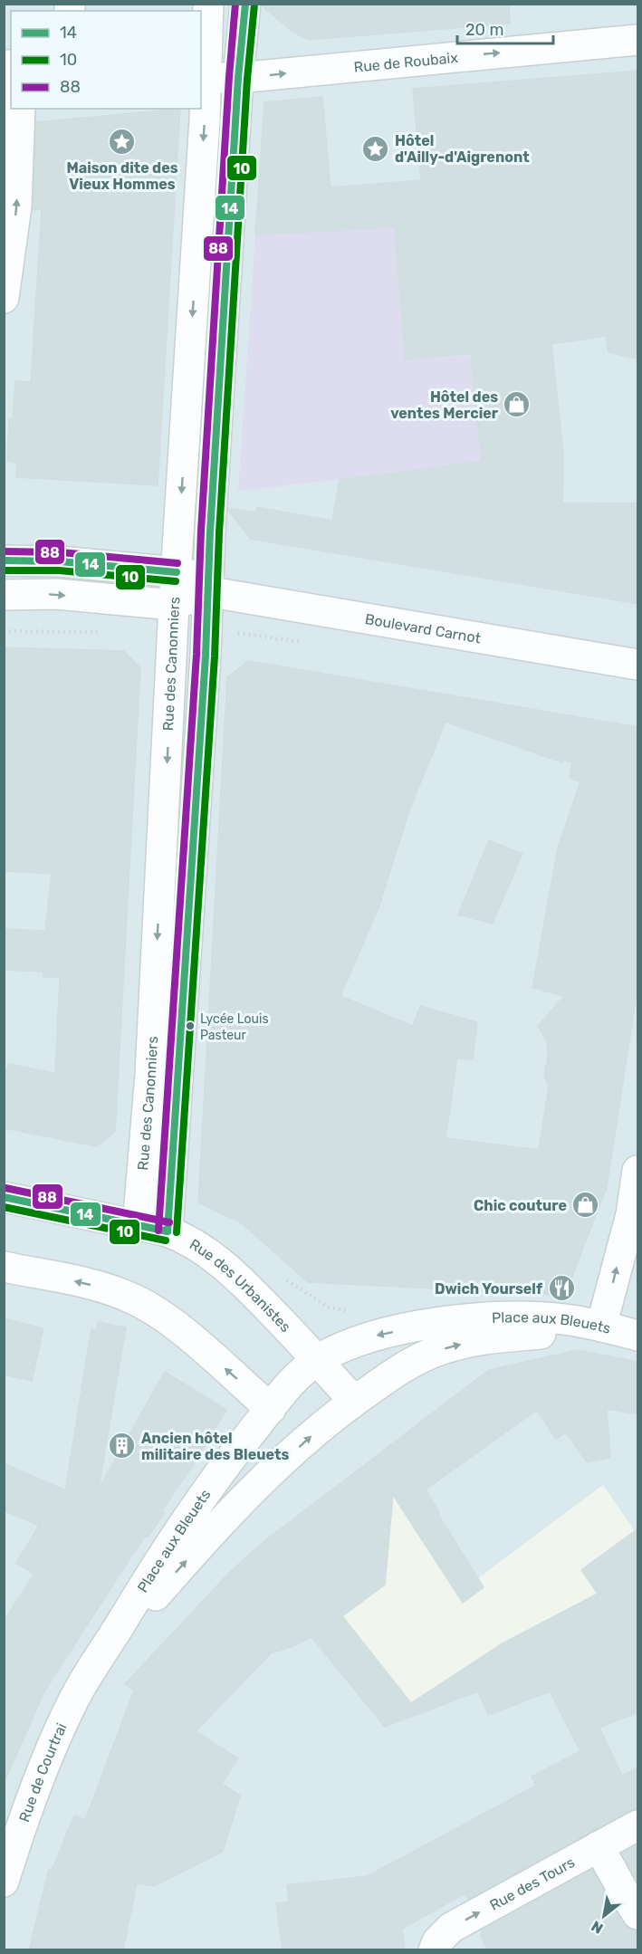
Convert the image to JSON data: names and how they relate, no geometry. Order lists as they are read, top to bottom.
{
  "streets": {
    "street": [
      "Rue de Roubaix",
      "Boulevard Carnot",
      "Rue des Canonniers",
      "Rue des Urbanistes",
      "Place aux Bleuets",
      "Rue de Courtrai",
      "Rue des Tours"
    ]
  },
  "crossings": [
    ["Rue de Roubaix", "Rue des Canonniers"],
    ["Boulevard Carnot", "Rue des Canonniers"],
    ["Rue des Canonniers", "Rue des Urbanistes"],
    ["Rue des Urbanistes", "Place aux Bleuets"],
    ["Place aux Bleuets", "Rue de Courtrai"]
  ],
  "one_way": ["Rue de Roubaix", "Rue des Tours"],
  "places": {
    "place": ["Maison dite des Vieux Hommes", "Hôtel d'Ailly-d'Aigrenont"],
    "shop": ["Hôtel des ventes Mercier", "Chic couture"],
    "other": ["Lycée Louis Pasteur"],
    "restaurant": ["Dwich Yourself"],
    "building": ["Ancien hôtel militaire des Bleuets"]
  },
  "lines": ["transit line 14", "transit line 88", "transit line 10"],
  "legend": ["14", "10", "88"],
  "scale_bar": "20 m",
  "north": "bottom left"
}
